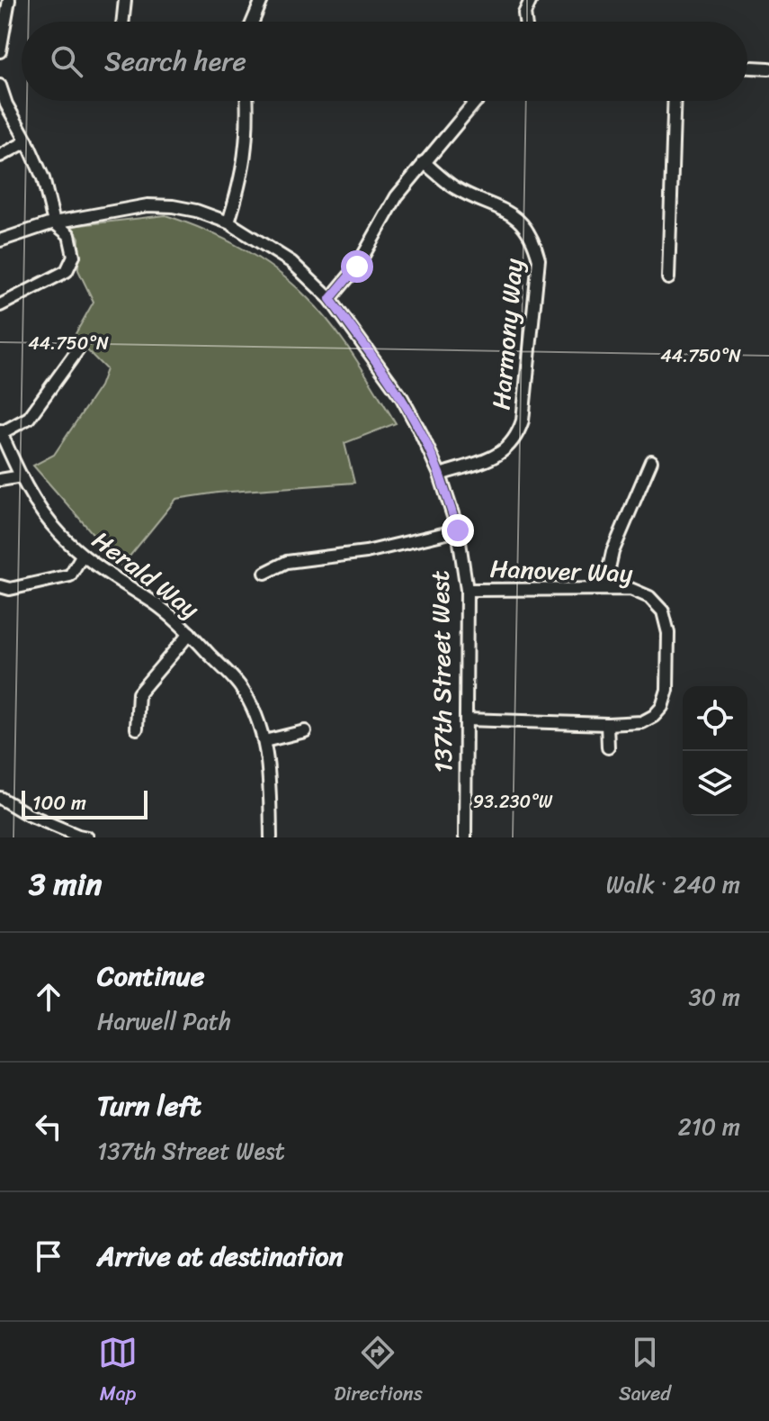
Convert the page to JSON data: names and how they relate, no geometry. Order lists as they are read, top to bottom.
{
  "streets": {
    "street": [
      "Harmony Way",
      "Hanover Way",
      "Herald Way",
      "137th Street West"
    ]
  },
  "crossings": [
    ["Harmony Way", "137th Street West"],
    ["Hanover Way", "137th Street West"]
  ],
  "scale_bar": "100 m",
  "page": {
    "search": "Search here",
    "scale": "100 m",
    "heading": ["3 min", "Walk · 240 m"],
    "list": [
      ["Continue", "Harwell Path", "30 m"],
      ["Turn left", "137th Street West", "210 m"],
      "Arrive at destination"
    ],
    "nav": ["Map", "Directions", "Saved"]
  },
  "coordinates": ["44.750°N", "93.230°W"]
}
